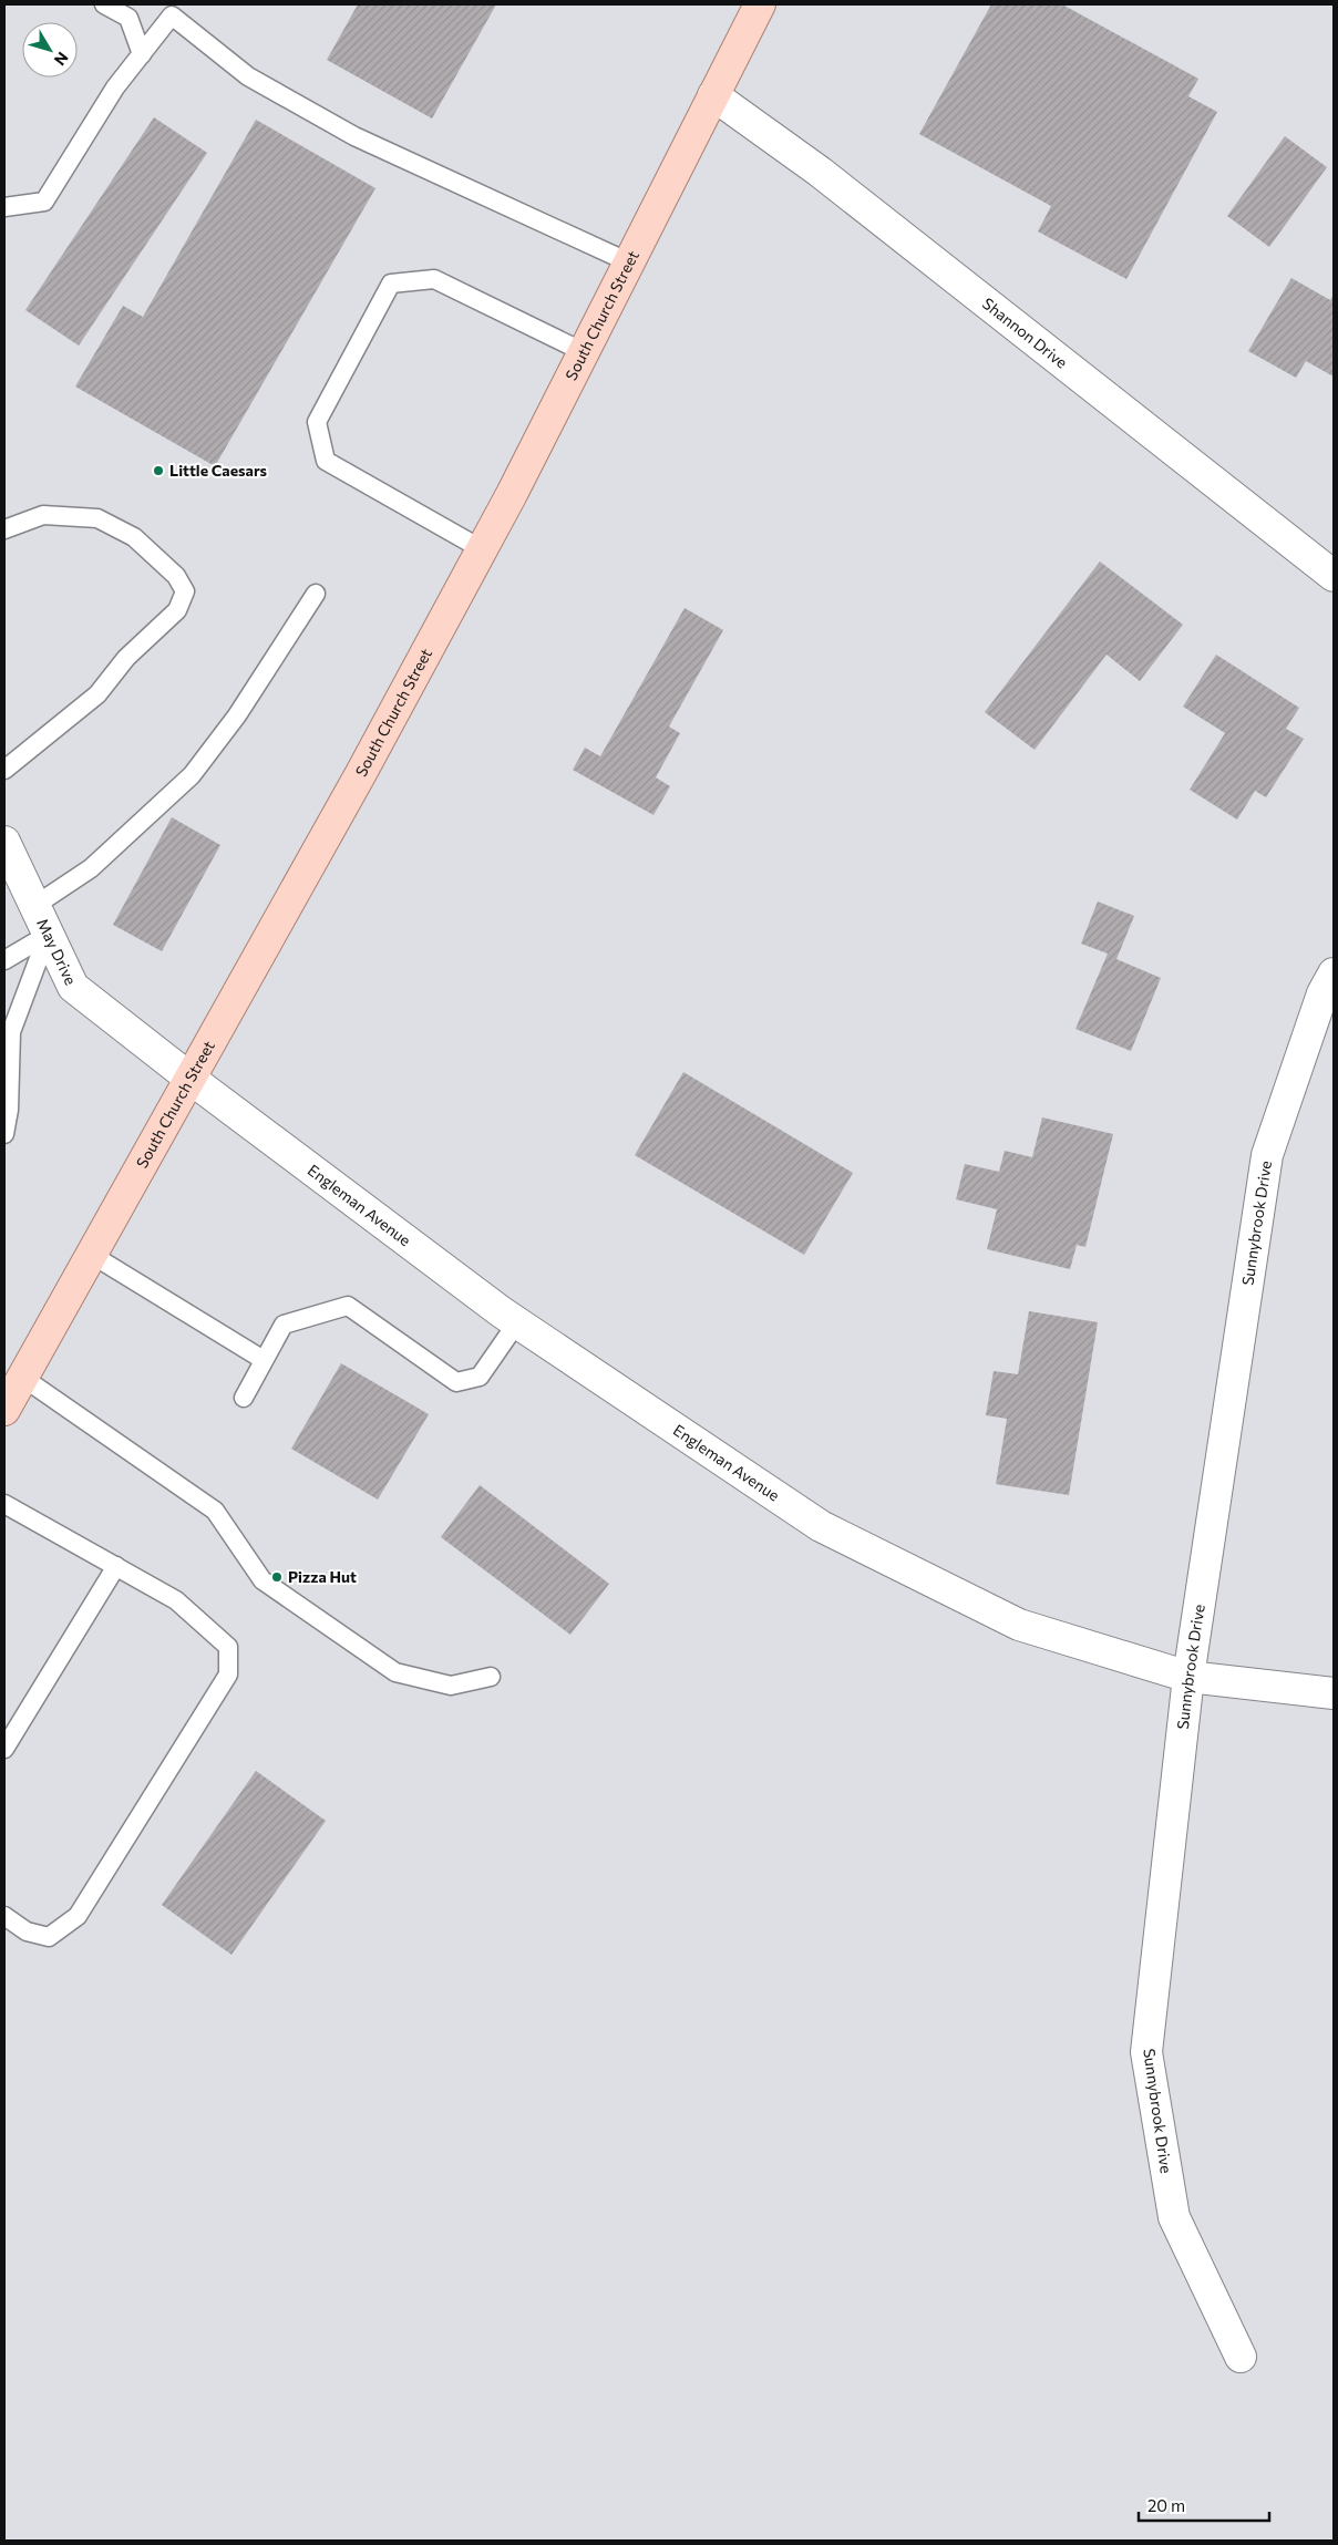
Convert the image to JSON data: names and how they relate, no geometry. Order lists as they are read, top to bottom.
{
  "streets": {
    "main road": ["South Church Street"],
    "street": [
      "Shannon Drive",
      "May Drive",
      "Engleman Avenue",
      "Sunnybrook Drive"
    ]
  },
  "crossings": [
    ["South Church Street", "Shannon Drive"],
    ["South Church Street", "May Drive"],
    ["South Church Street", "Engleman Avenue"],
    ["May Drive", "Engleman Avenue"],
    ["Engleman Avenue", "Sunnybrook Drive"]
  ],
  "places": ["Little Caesars", "Pizza Hut"],
  "scale_bar": "20 m",
  "north": "bottom right"
}
